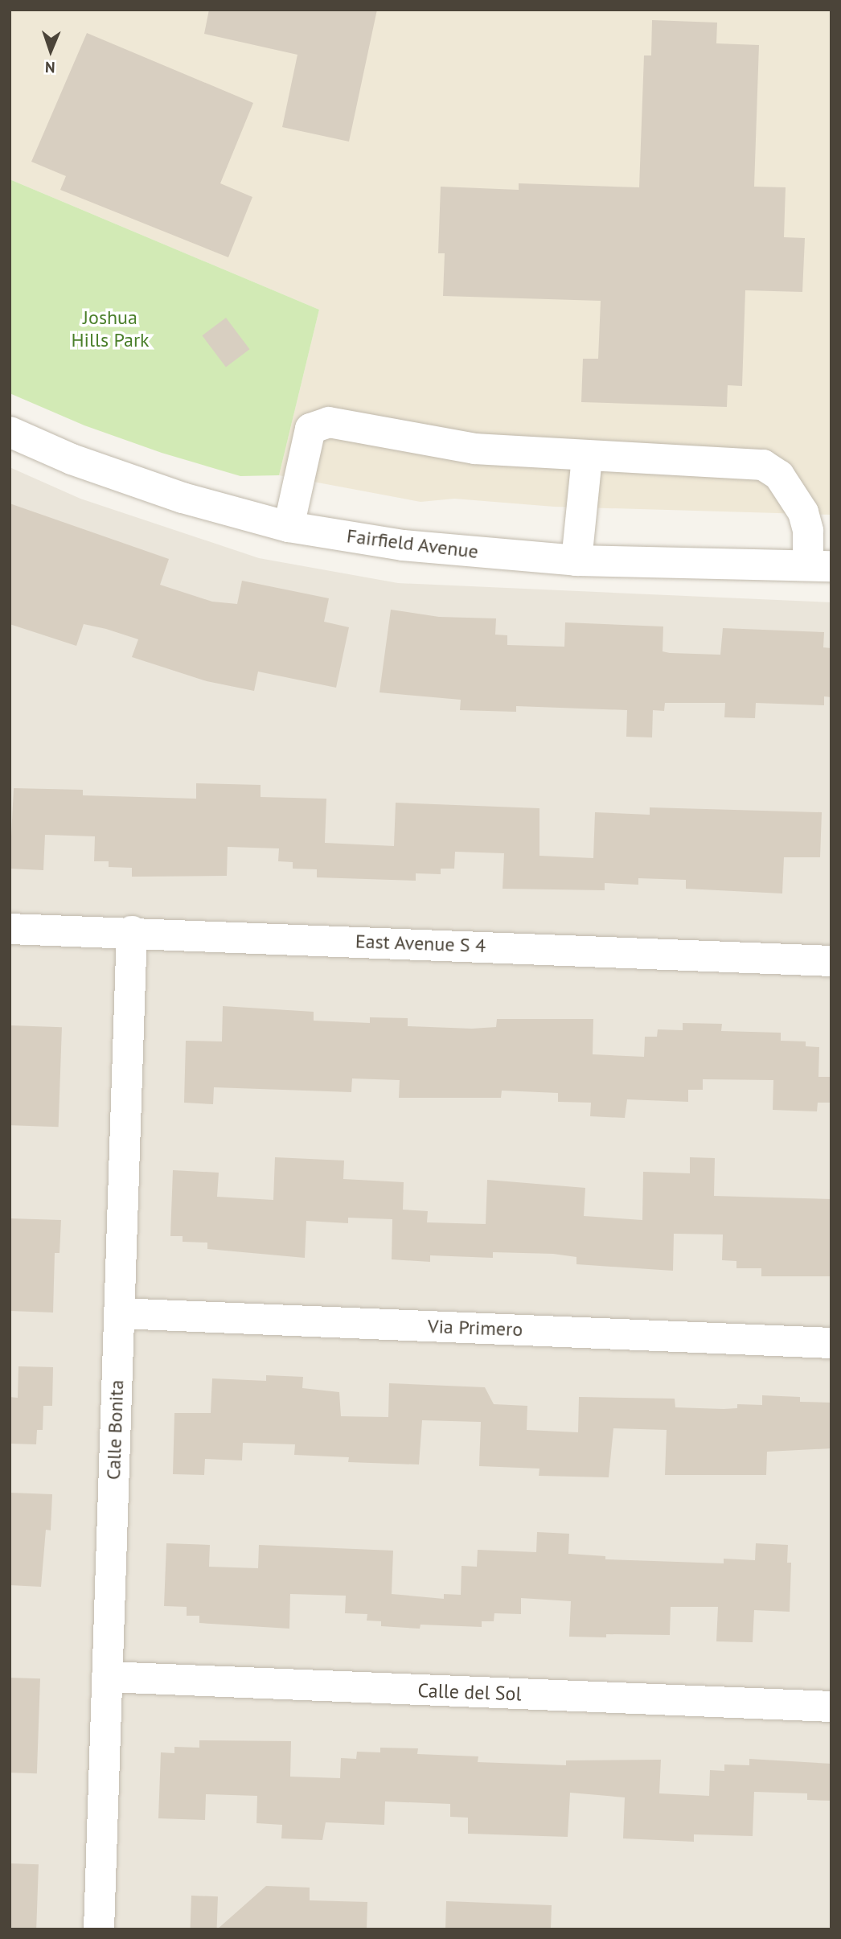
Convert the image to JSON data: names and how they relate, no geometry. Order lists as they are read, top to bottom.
{
  "streets": {
    "street": [
      "Fairfield Avenue",
      "East Avenue S 4",
      "Via Primero",
      "Calle Bonita",
      "Calle del Sol"
    ]
  },
  "crossings": [
    ["East Avenue S 4", "Calle Bonita"],
    ["Via Primero", "Calle Bonita"],
    ["Calle Bonita", "Calle del Sol"]
  ],
  "parks": ["Joshua Hills Park"],
  "north": "bottom"
}
